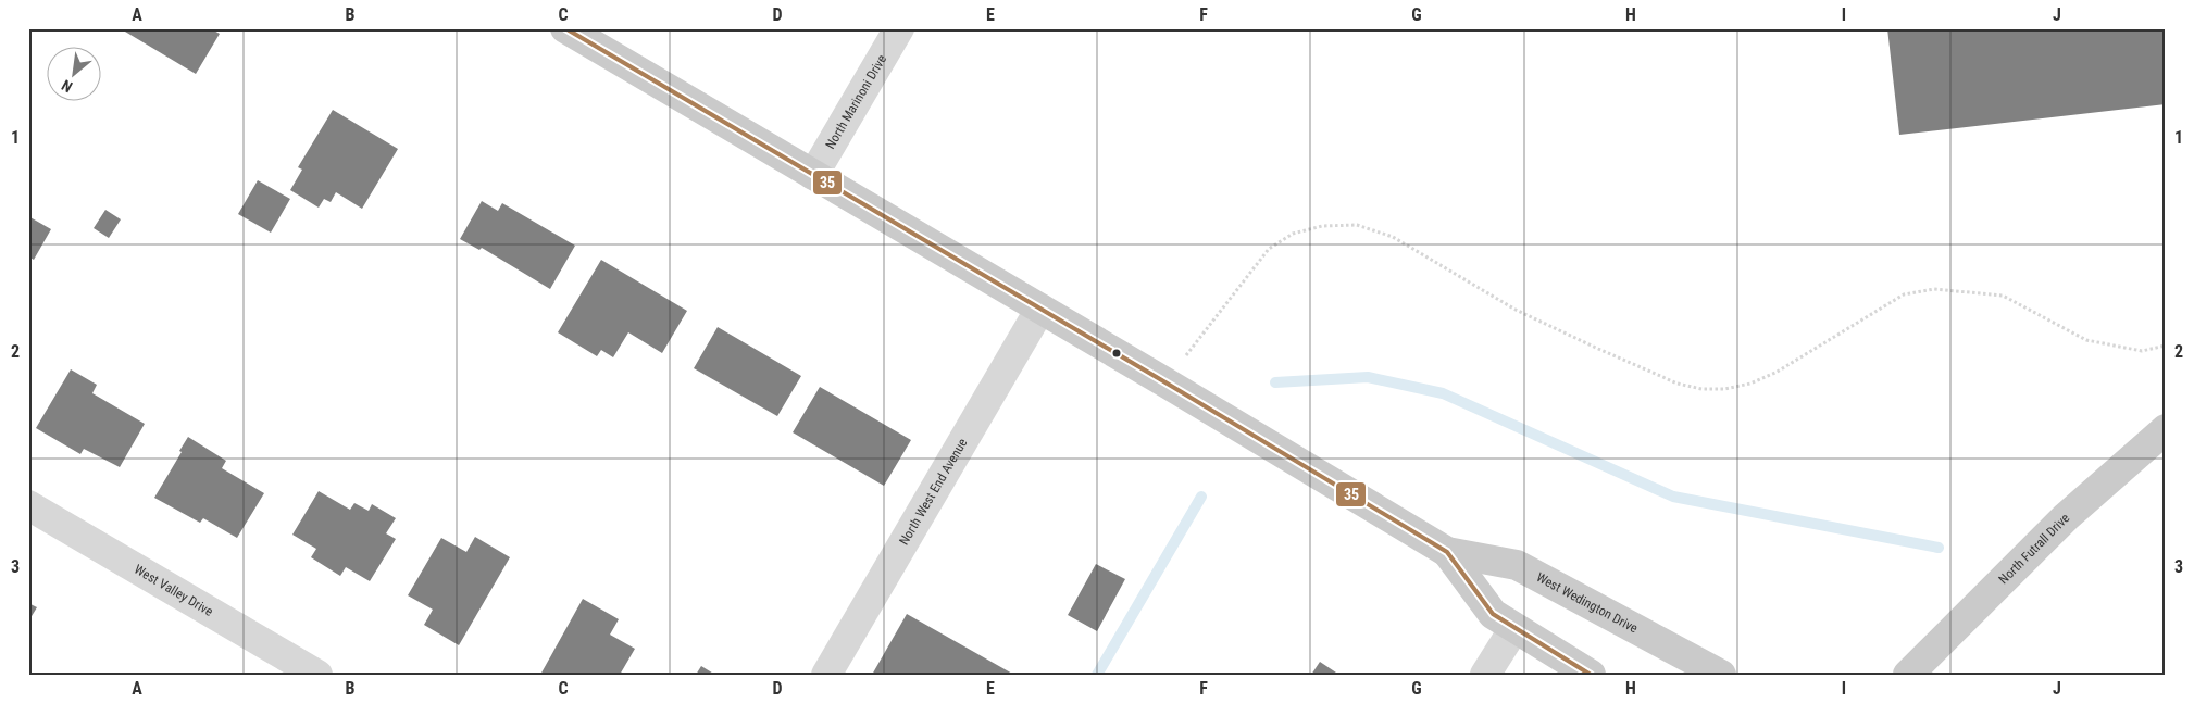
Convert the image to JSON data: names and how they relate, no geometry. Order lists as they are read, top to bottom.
{
  "streets": {
    "main road": ["North Futrall Drive", "West Wedington Drive"],
    "street": ["North Marinoni Drive", "North West End Avenue", "West Valley Drive"]
  },
  "crossings": [
    ["North Marinoni Drive", "West Wedington Drive"],
    ["North West End Avenue", "West Wedington Drive"]
  ],
  "lines": ["transit line 35"],
  "north": "bottom left",
  "grid": {
    "columns": [
      "A",
      "B",
      "C",
      "D",
      "E",
      "F",
      "G",
      "H",
      "I",
      "J"
    ],
    "rows": ["1", "2", "3"]
  }
}
